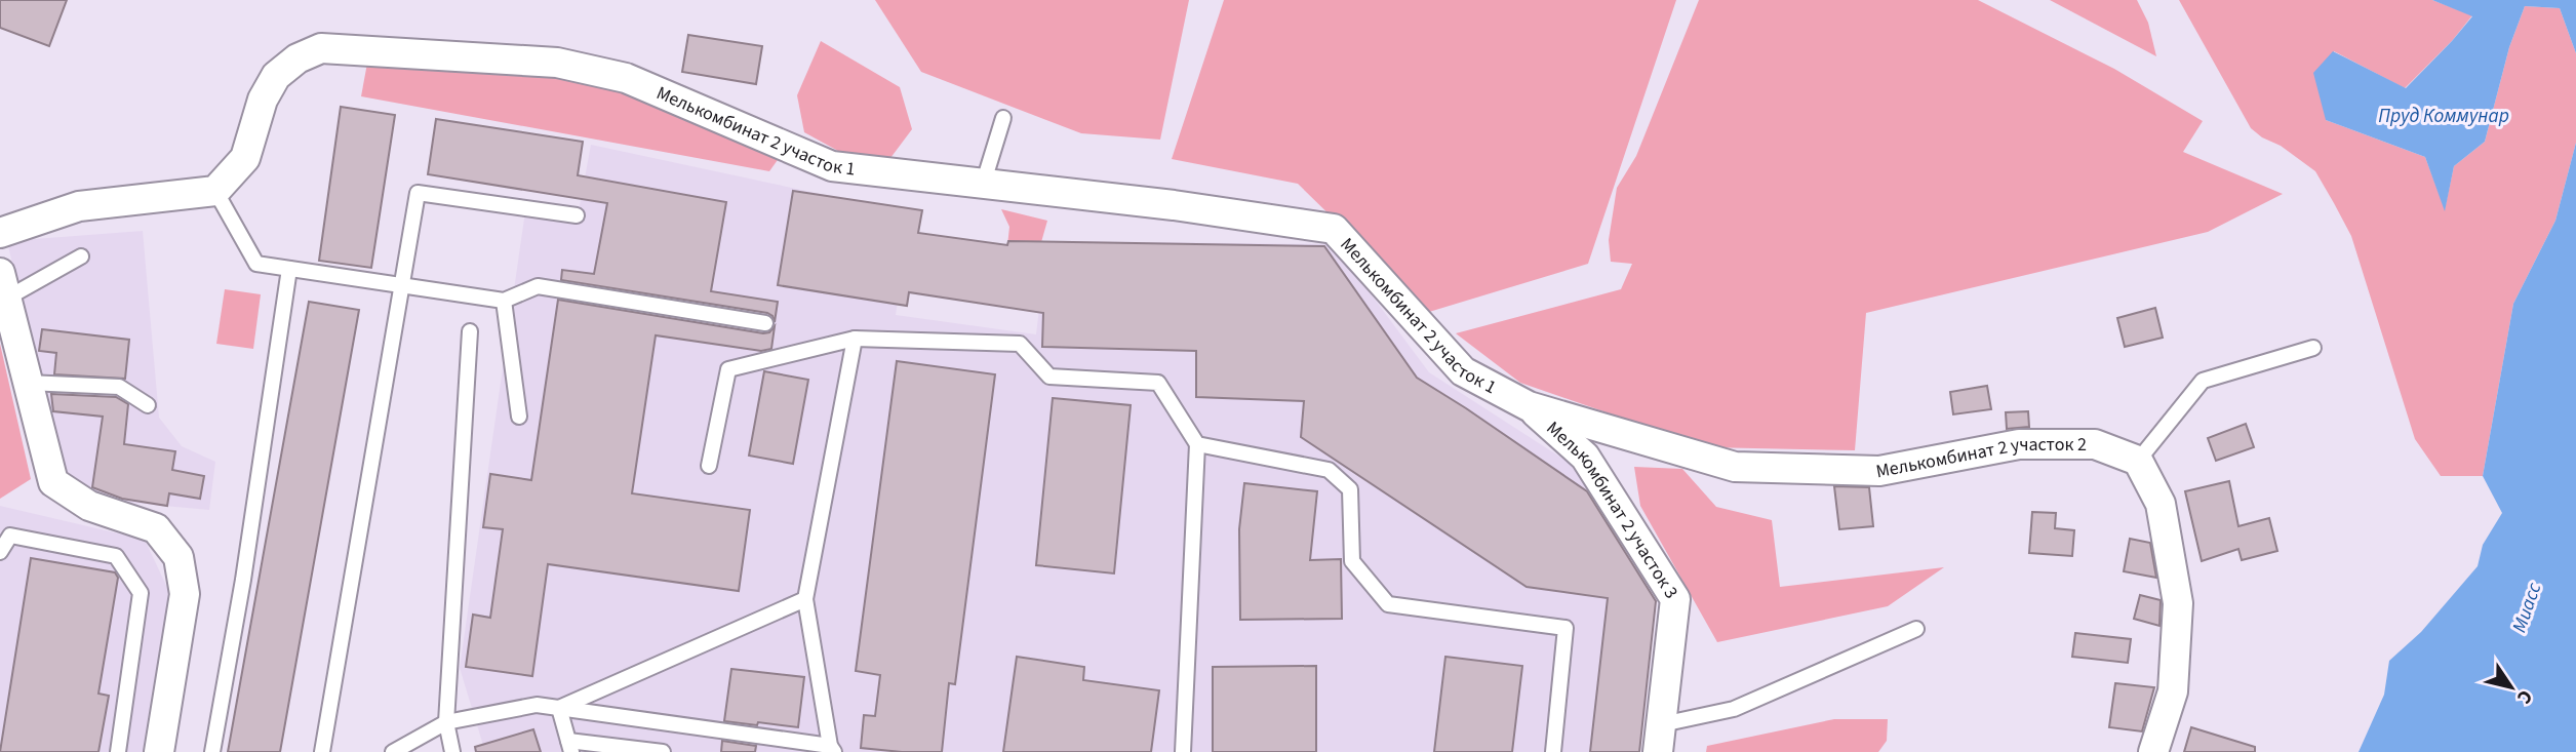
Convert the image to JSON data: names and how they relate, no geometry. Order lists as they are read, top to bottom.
{
  "streets": {
    "street": ["Мелькомбинат 2 участок 1", "Мелькомбинат 2 участок 2", "Мелькомбинат 2 участок 3"]
  },
  "crossings": [
    ["Мелькомбинат 2 участок 1", "Мелькомбинат 2 участок 2"],
    ["Мелькомбинат 2 участок 1", "Мелькомбинат 2 участок 3"],
    ["Мелькомбинат 2 участок 2", "Мелькомбинат 2 участок 3"]
  ],
  "water": ["Пруд Коммунар", "Миасс"],
  "north": "bottom right"
}
